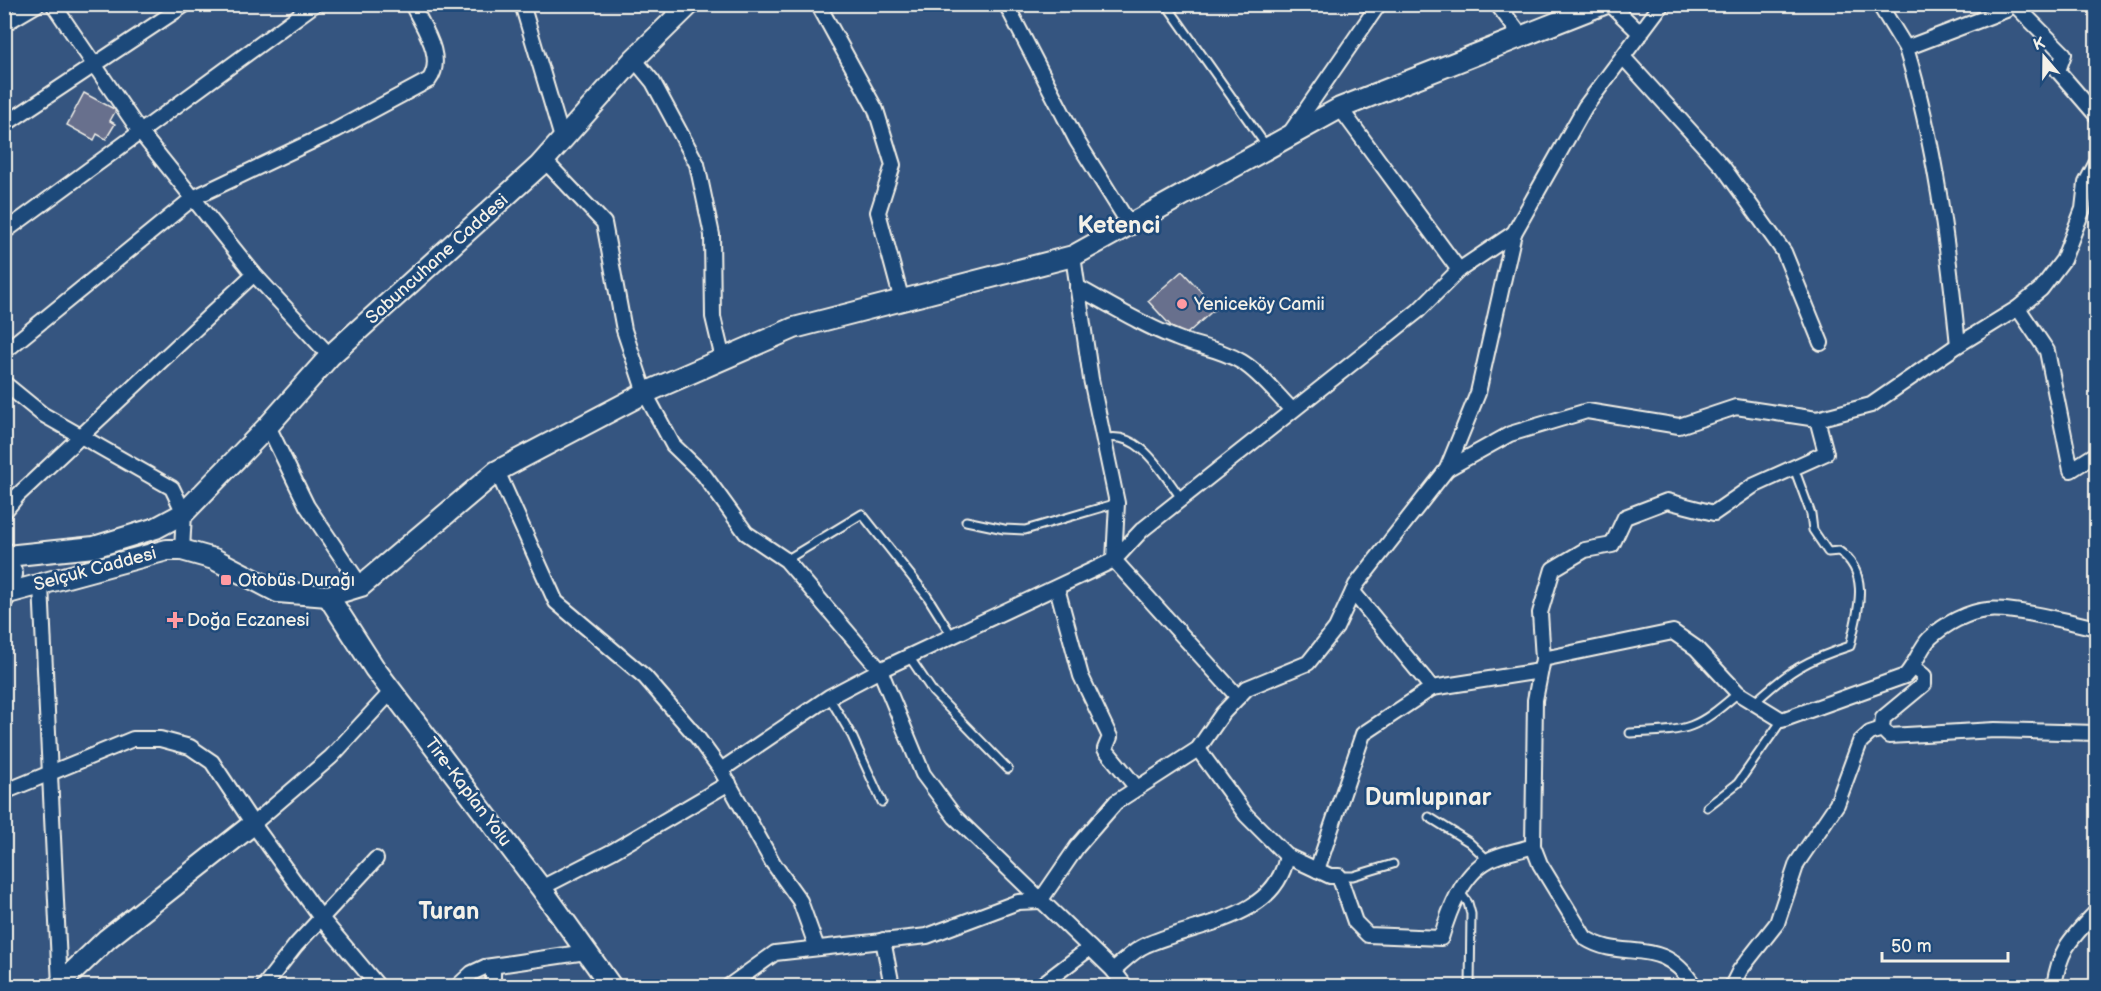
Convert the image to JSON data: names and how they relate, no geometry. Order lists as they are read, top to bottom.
{
  "streets": {
    "street": ["Sabuncuhane Caddesi", "Selçuk Caddesi", "Tire-Kaplan Yolu"]
  },
  "districts": ["Ketenci", "Dumlupınar", "Turan"],
  "places": {
    "other": ["Yeniceköy Camii"],
    "transit": ["Otobüs Durağı"],
    "health": ["Doğa Eczanesi"]
  },
  "scale_bar": "50 m",
  "north": "top"
}
